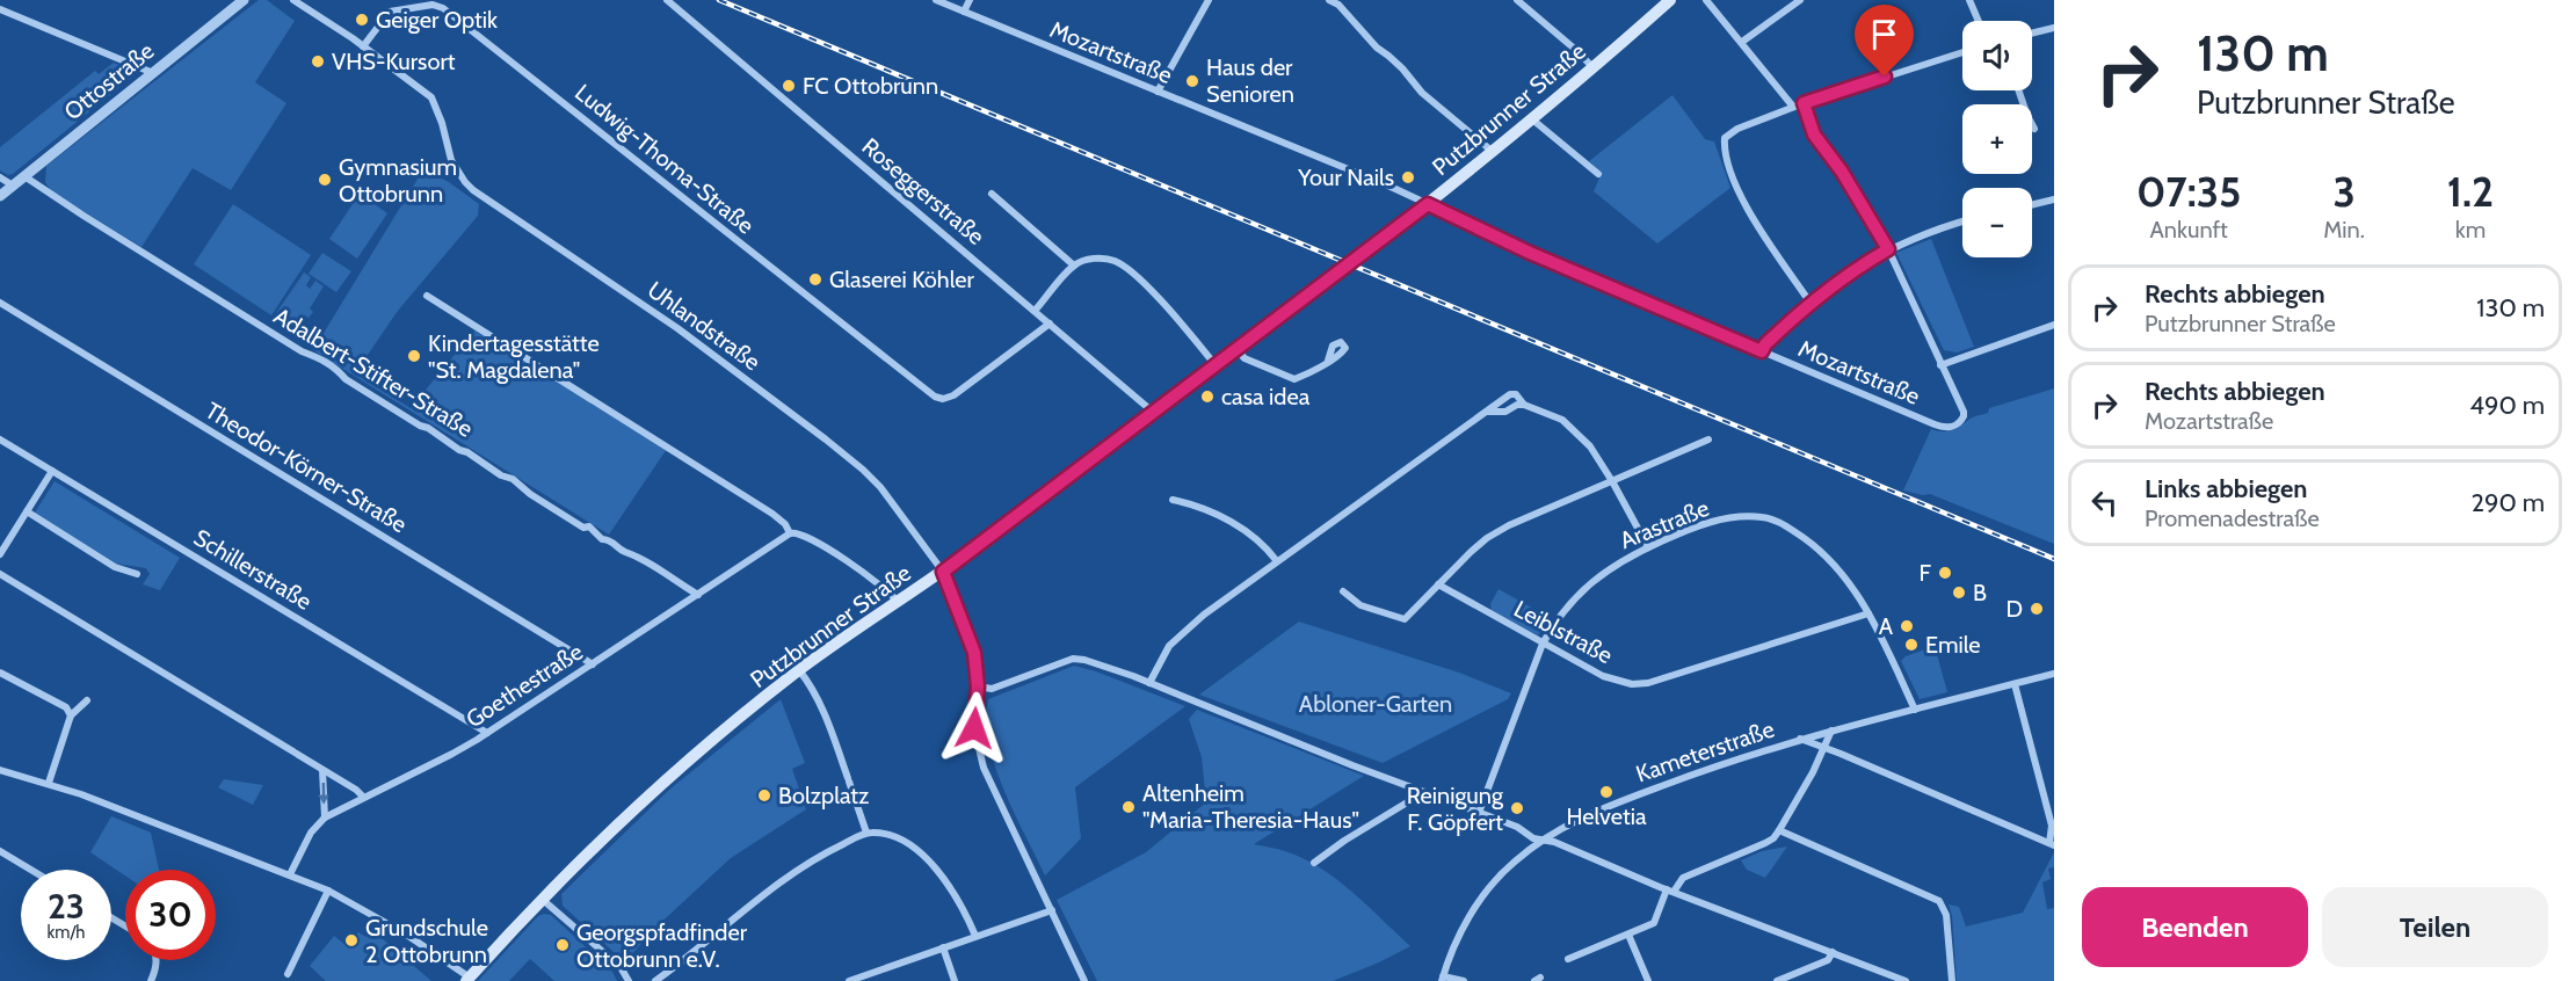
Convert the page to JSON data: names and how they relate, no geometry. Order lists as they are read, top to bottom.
{
  "streets": {
    "main road": ["Putzbrunner Straße"],
    "street": [
      "Mozartstraße",
      "Ottostraße",
      "Ludwig-Thoma-Straße",
      "Roseggerstraße",
      "Uhlandstraße",
      "Adalbert-Stifter-Straße",
      "Theodor-Körner-Straße",
      "Arastraße",
      "Schillerstraße",
      "Leiblstraße",
      "Goethestraße",
      "Kameterstraße"
    ]
  },
  "crossings": [
    ["Mozartstraße", "Putzbrunner Straße"],
    ["Ottostraße", "Adalbert-Stifter-Straße"],
    ["Putzbrunner Straße", "Roseggerstraße"],
    ["Putzbrunner Straße", "Uhlandstraße"],
    ["Ludwig-Thoma-Straße", "Roseggerstraße"],
    ["Ludwig-Thoma-Straße", "Uhlandstraße"],
    ["Adalbert-Stifter-Straße", "Goethestraße"],
    ["Theodor-Körner-Straße", "Goethestraße"],
    ["Arastraße", "Leiblstraße"],
    ["Arastraße", "Kameterstraße"],
    ["Schillerstraße", "Goethestraße"]
  ],
  "parks": ["Abloner-Garten"],
  "places": [
    "Geiger Optik",
    "VHS-Kursort",
    "Haus der Senioren",
    "FC Ottobrunn",
    "Your Nails",
    "Gymnasium Ottobrunn",
    "Glaserei Köhler",
    "Kindertagesstätte \"St. Magdalena\"",
    "casa idea",
    "F",
    "B",
    "D",
    "A",
    "Emile",
    "Helvetia",
    "Bolzplatz",
    "Altenheim \"Maria-Theresia-Haus\"",
    "Reinigung F. Göpfert",
    "Grundschule 2 Ottobrunn",
    "Georgspfadfinder Ottobrunn e.V."
  ],
  "page": {
    "turn": ["130 m", "Putzbrunner Straße"],
    "map_buttons": ["+", "−"],
    "eta": [
      "07:35",
      "Ankunft",
      "3",
      "Min.",
      "1.2",
      "km"
    ],
    "list": [
      {
        "name": "Rechts abbiegen",
        "note": "Putzbrunner Straße",
        "value": "130 m"
      },
      {
        "name": "Rechts abbiegen",
        "note": "Mozartstraße",
        "value": "490 m"
      },
      {
        "name": "Links abbiegen",
        "note": "Promenadestraße",
        "value": "290 m"
      }
    ],
    "speed": "23 km/h",
    "limit": "30",
    "buttons": ["Beenden", "Teilen"]
  }
}
